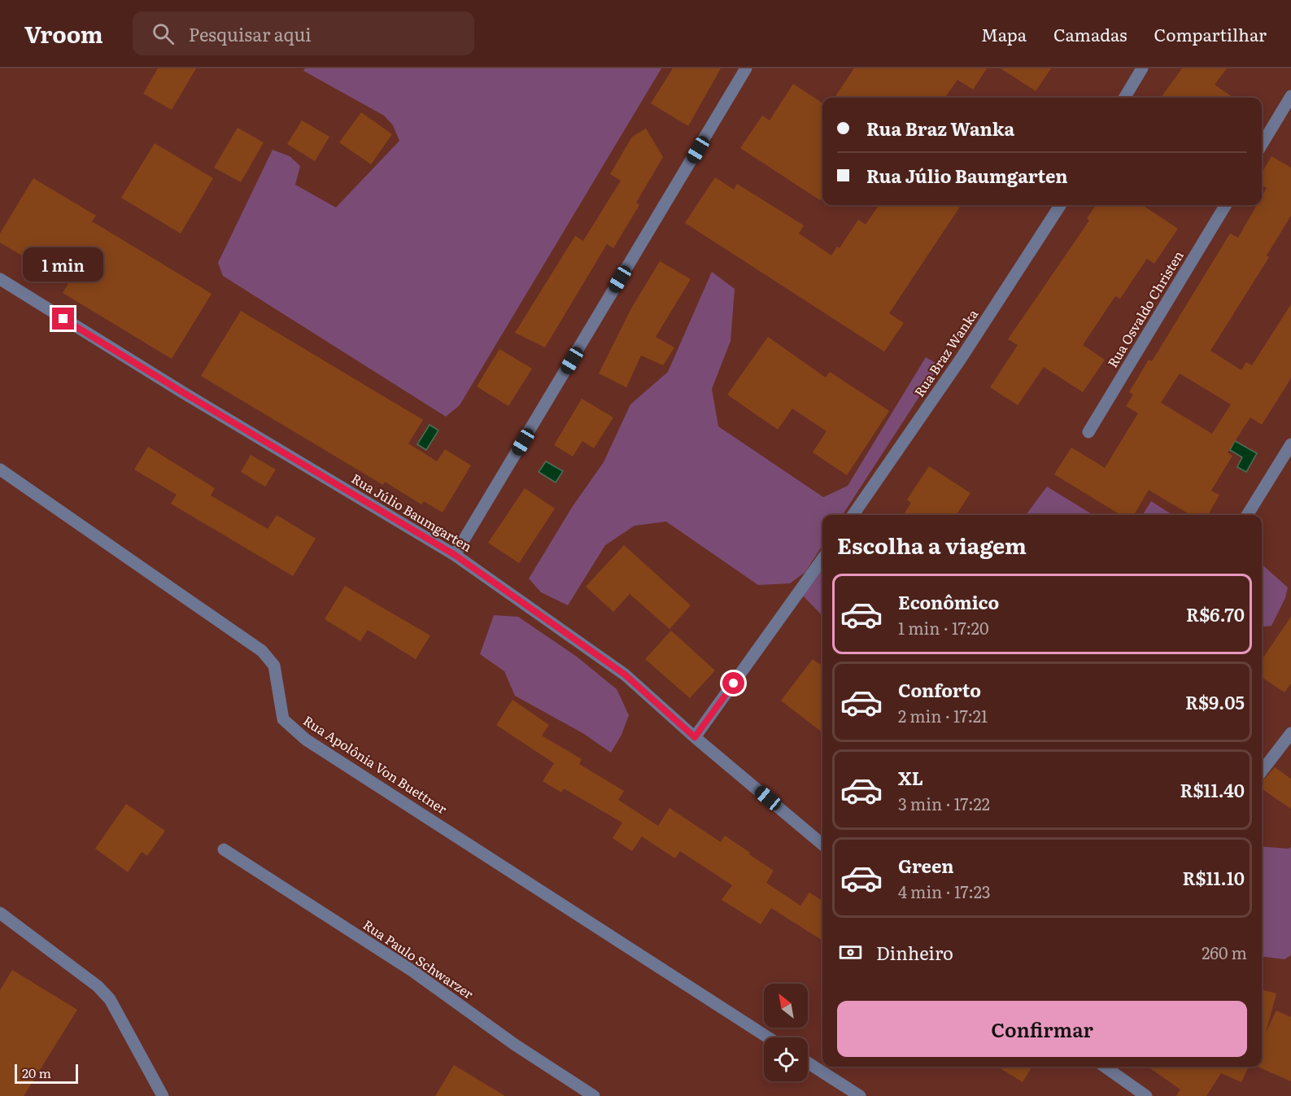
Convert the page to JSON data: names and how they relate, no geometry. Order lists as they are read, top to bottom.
{
  "streets": {
    "street": [
      "Rua Osvaldo Christen",
      "Rua Braz Wanka",
      "Rua Júlio Baumgarten",
      "Rua Apolônia Von Buettner",
      "Rua Paulo Schwarzer"
    ]
  },
  "scale_bar": "20 m",
  "north": "top left",
  "page": {
    "header": "Vroom",
    "search": "Pesquisar aqui",
    "nav": ["Mapa", "Camadas", "Compartilhar"],
    "banner": ["Rua Braz Wanka", "Rua Júlio Baumgarten"],
    "bubble": "1 min",
    "heading": "Escolha a viagem",
    "list": [
      {
        "name": "Econômico",
        "note": "1 min · 17:20",
        "value": "R$6.70"
      },
      {
        "name": "Conforto",
        "note": "2 min · 17:21",
        "value": "R$9.05"
      },
      {
        "name": "XL",
        "note": "3 min · 17:22",
        "value": "R$11.40"
      },
      {
        "name": "Green",
        "note": "4 min · 17:23",
        "value": "R$11.10"
      }
    ],
    "pay": ["Dinheiro", "260 m"],
    "buttons": "Confirmar",
    "scale": "20 m"
  }
}
